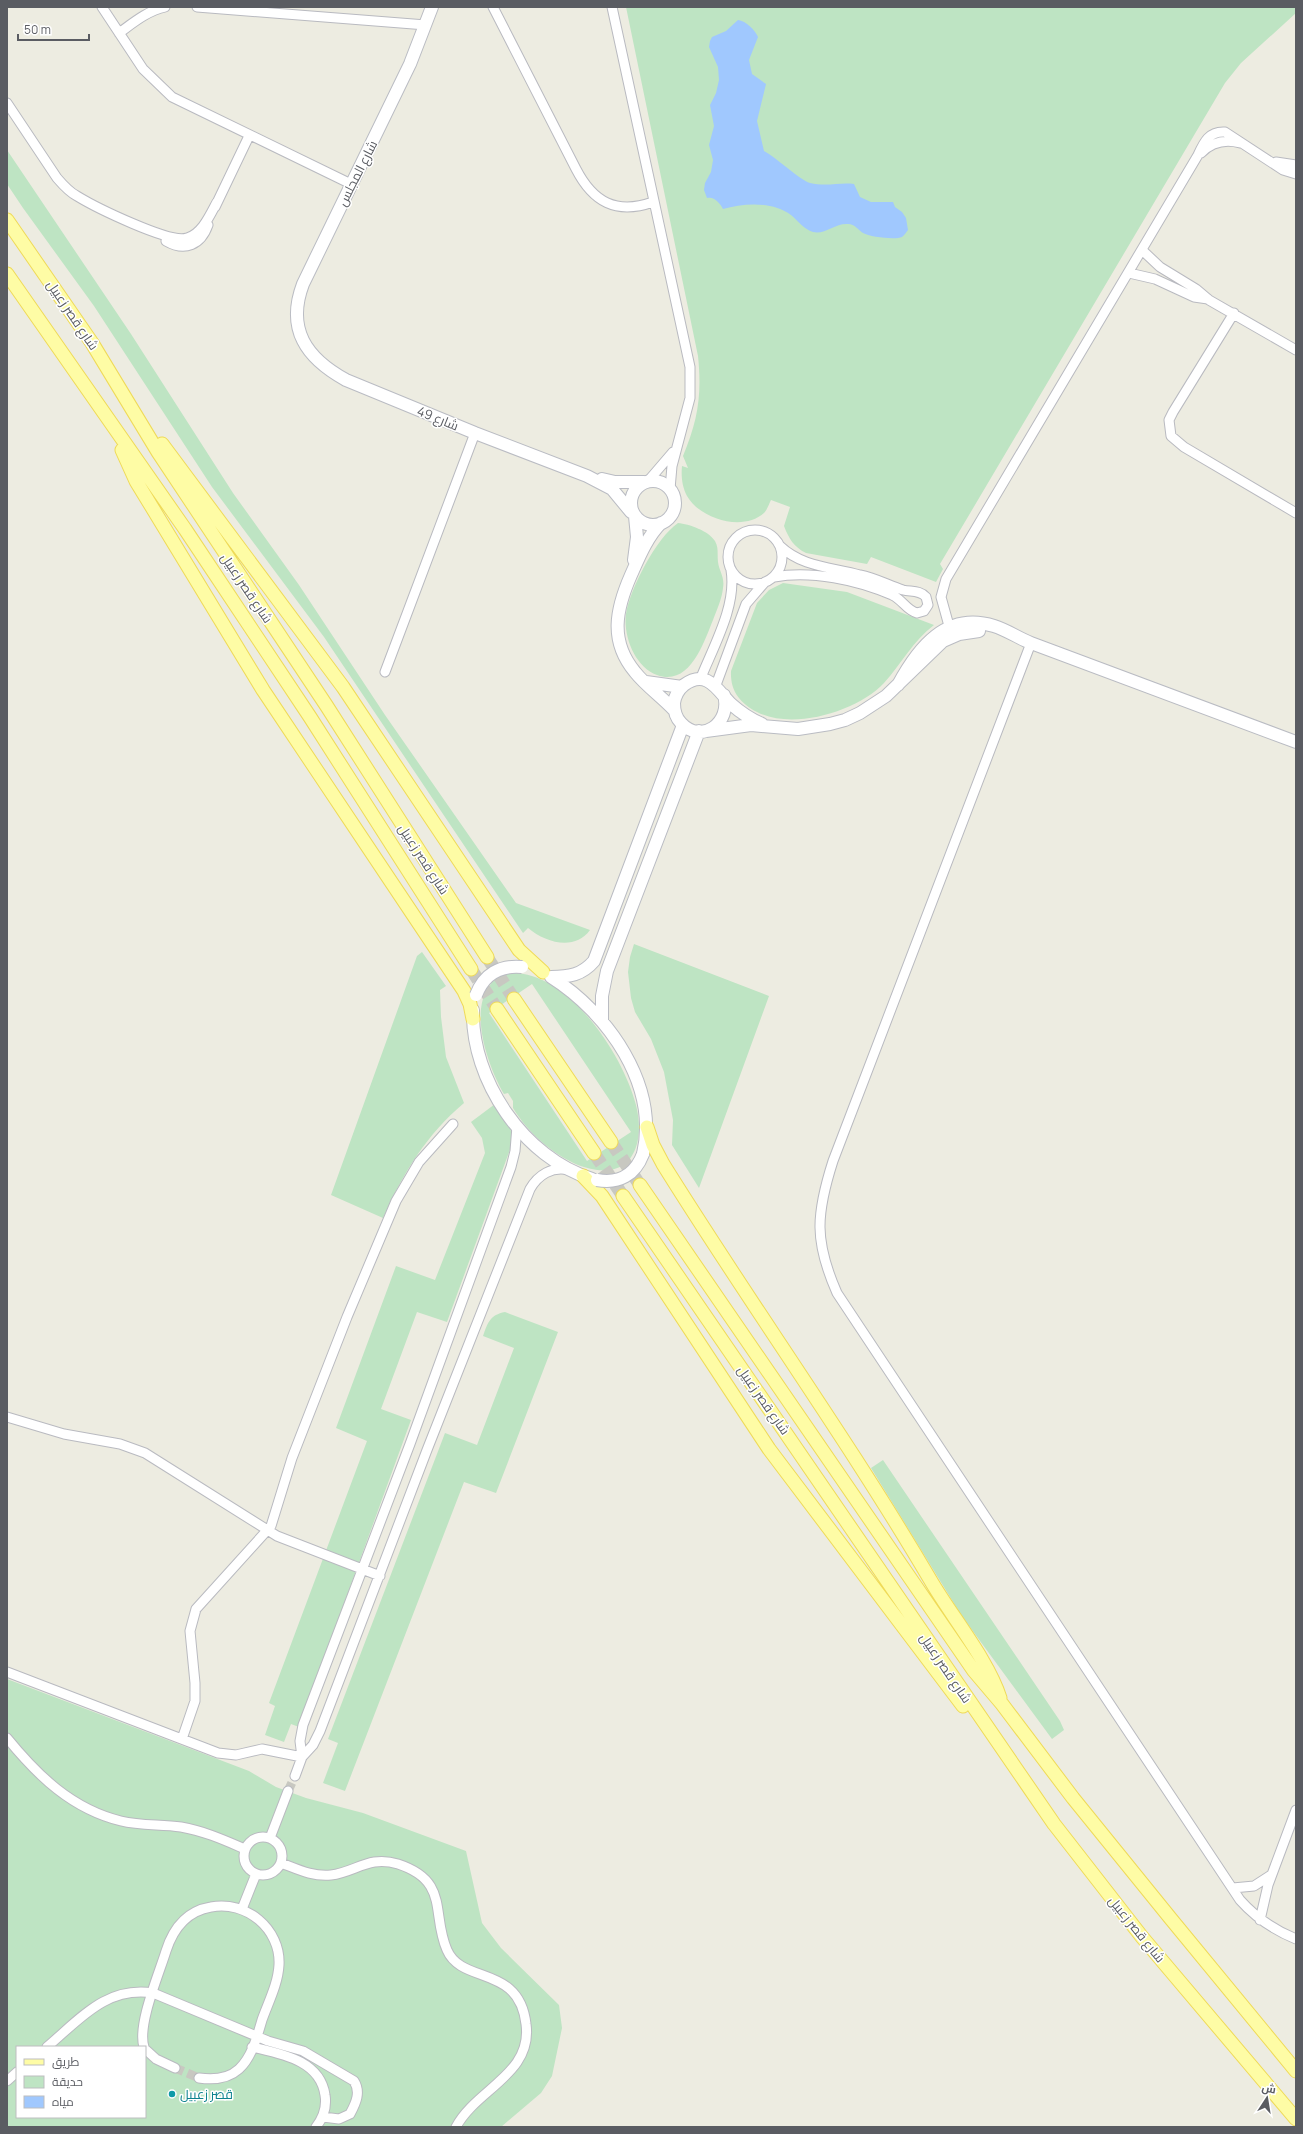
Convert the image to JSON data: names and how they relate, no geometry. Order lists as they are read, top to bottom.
{
  "streets": {
    "main road": ["شارع قصر زعبيل"],
    "street": ["شارع المجلس", "شارع 49"]
  },
  "crossings": [
    ["شارع المجلس", "شارع 49"]
  ],
  "places": ["قصر زعبيل"],
  "legend": ["طريق", "حديقة", "مياه"],
  "scale_bar": "50 m",
  "north": "top"
}
